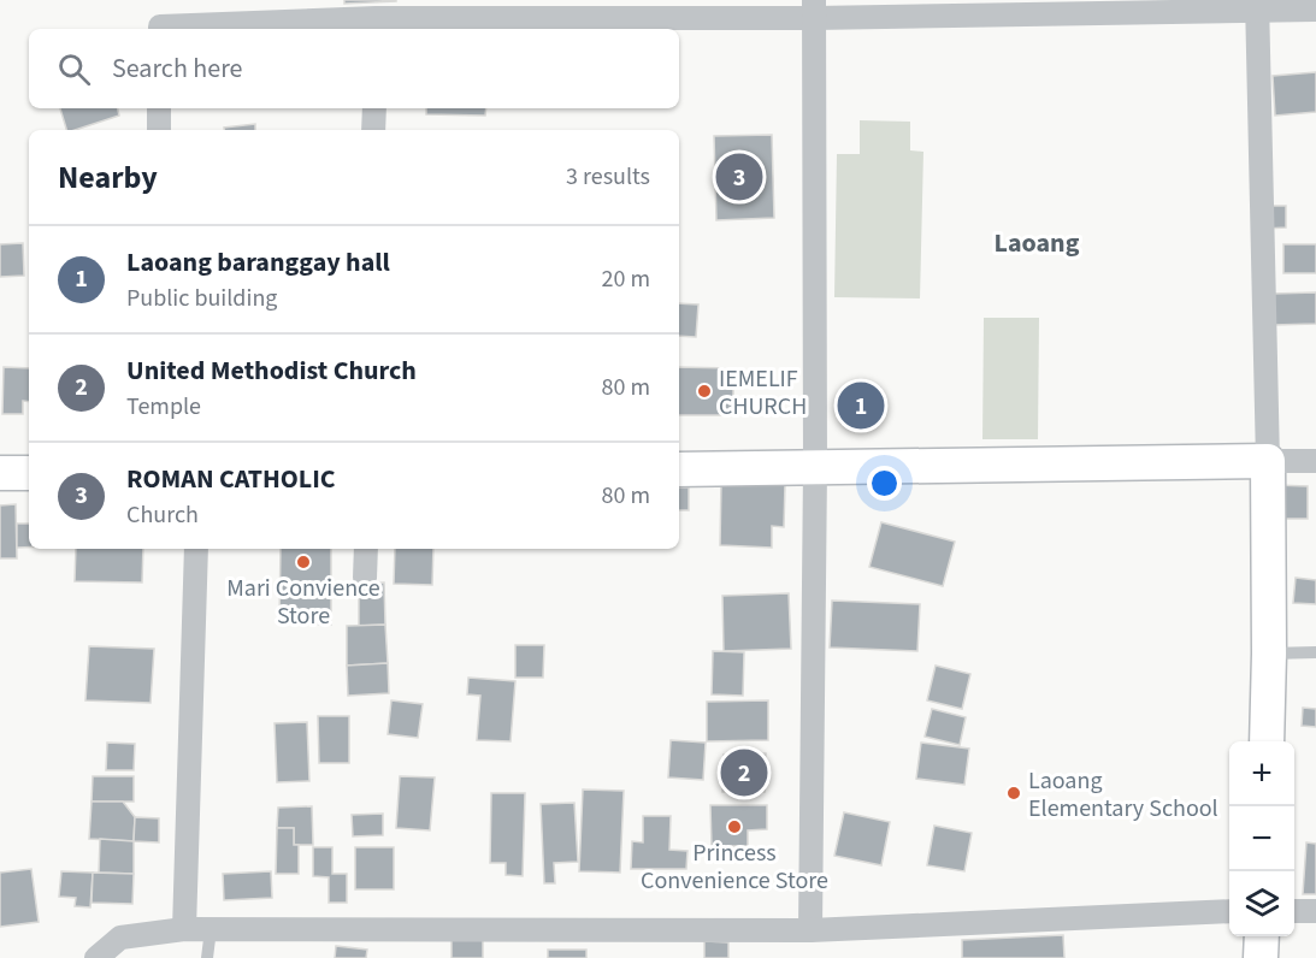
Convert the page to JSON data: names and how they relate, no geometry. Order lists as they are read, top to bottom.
{
  "districts": ["Laoang"],
  "places": [
    "IEMELIF CHURCH",
    "Mari Convience Store",
    "Laoang Elementary School",
    "Princess Convenience Store"
  ],
  "page": {
    "search": "Search here",
    "heading": ["Nearby", "3 results"],
    "pins": ["3", "1", "2"],
    "list": [
      {
        "mark": "1",
        "name": "Laoang baranggay hall",
        "note": "Public building",
        "value": "20 m"
      },
      {
        "mark": "2",
        "name": "United Methodist Church",
        "note": "Temple",
        "value": "80 m"
      },
      {
        "mark": "3",
        "name": "ROMAN CATHOLIC",
        "note": "Church",
        "value": "80 m"
      }
    ],
    "map_buttons": ["+", "−"]
  }
}
